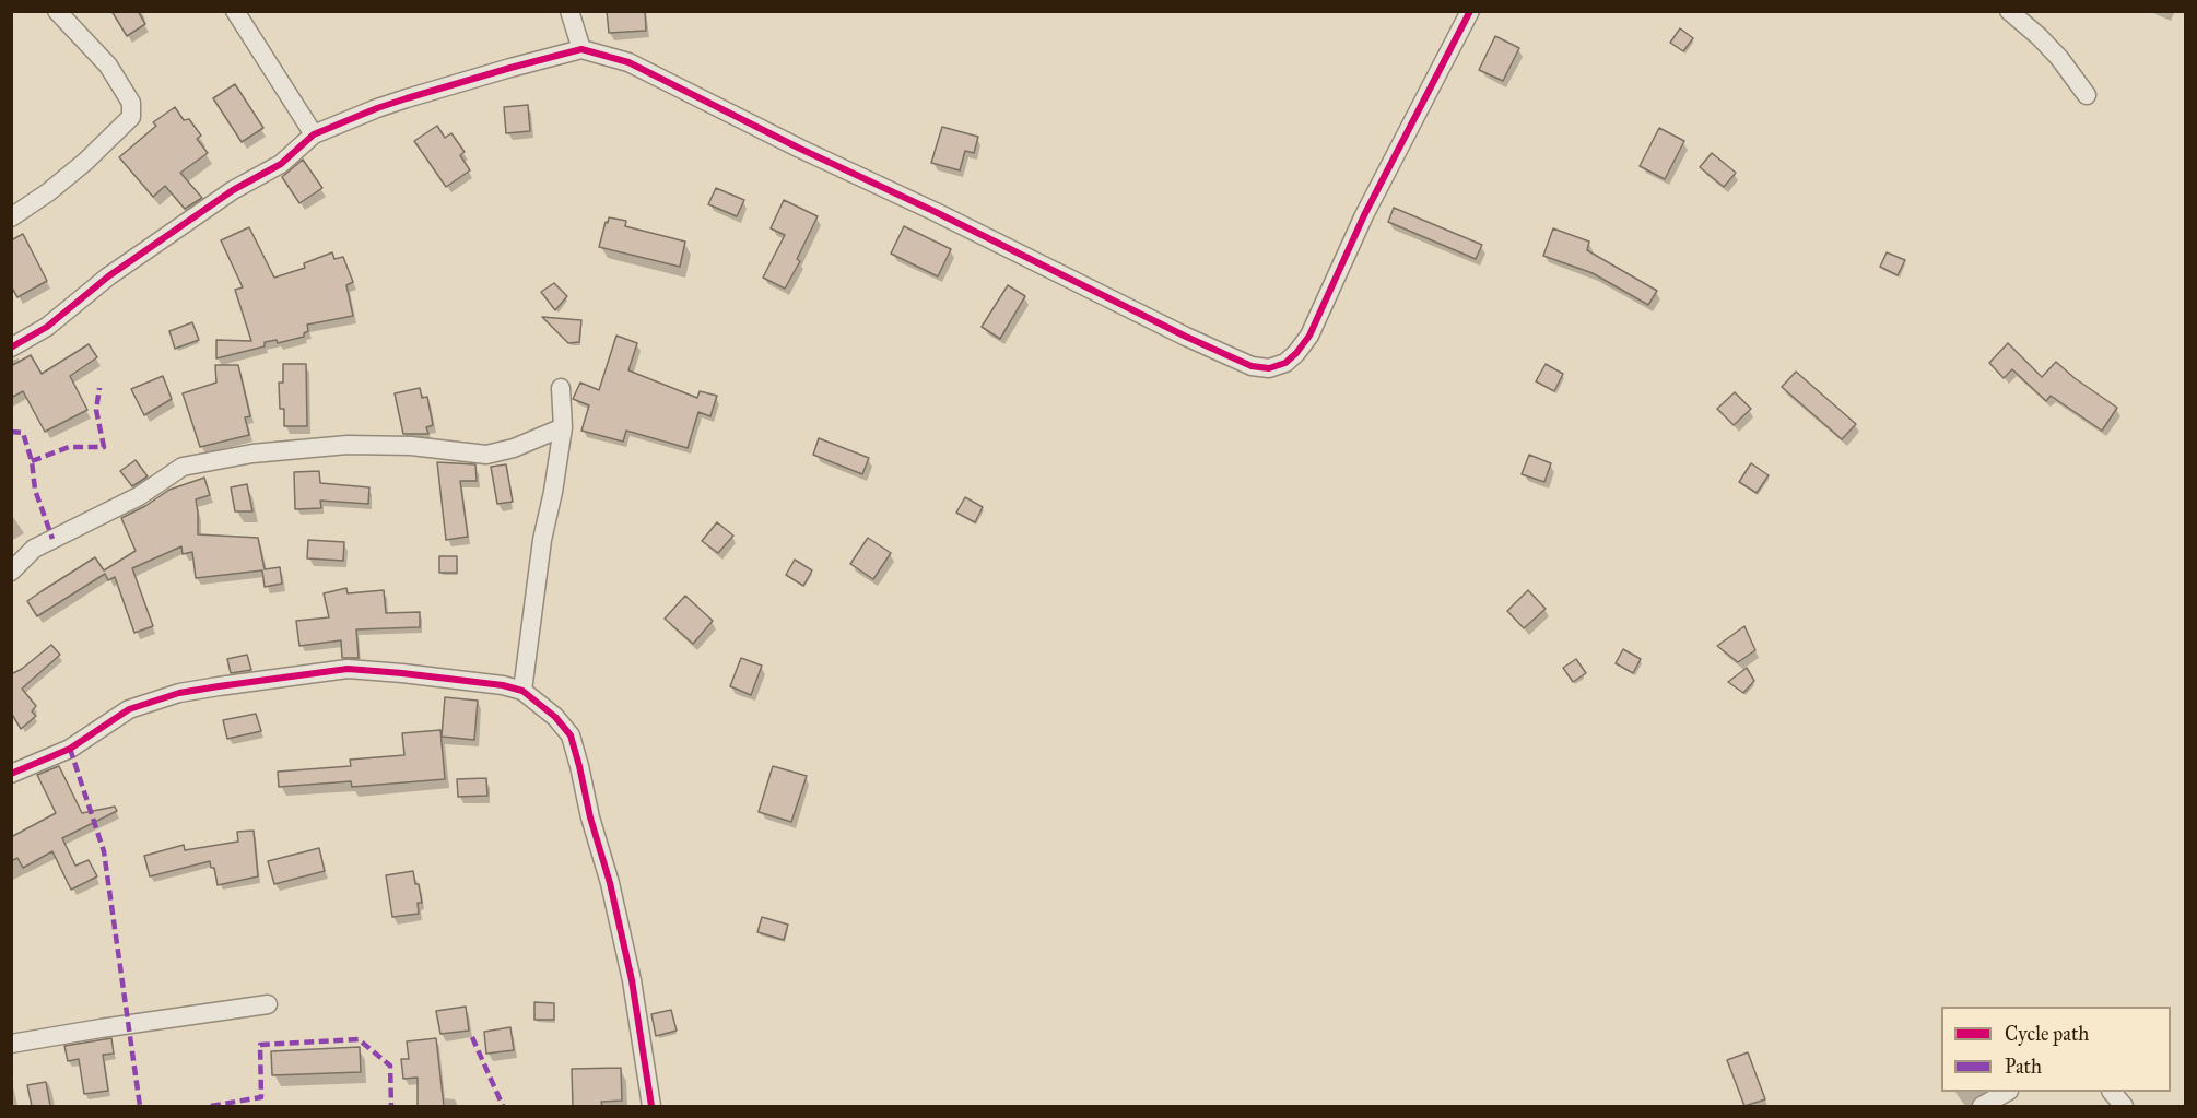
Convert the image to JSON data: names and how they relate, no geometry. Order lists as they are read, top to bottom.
{
  "legend": ["Cycle path", "Path"]
}
